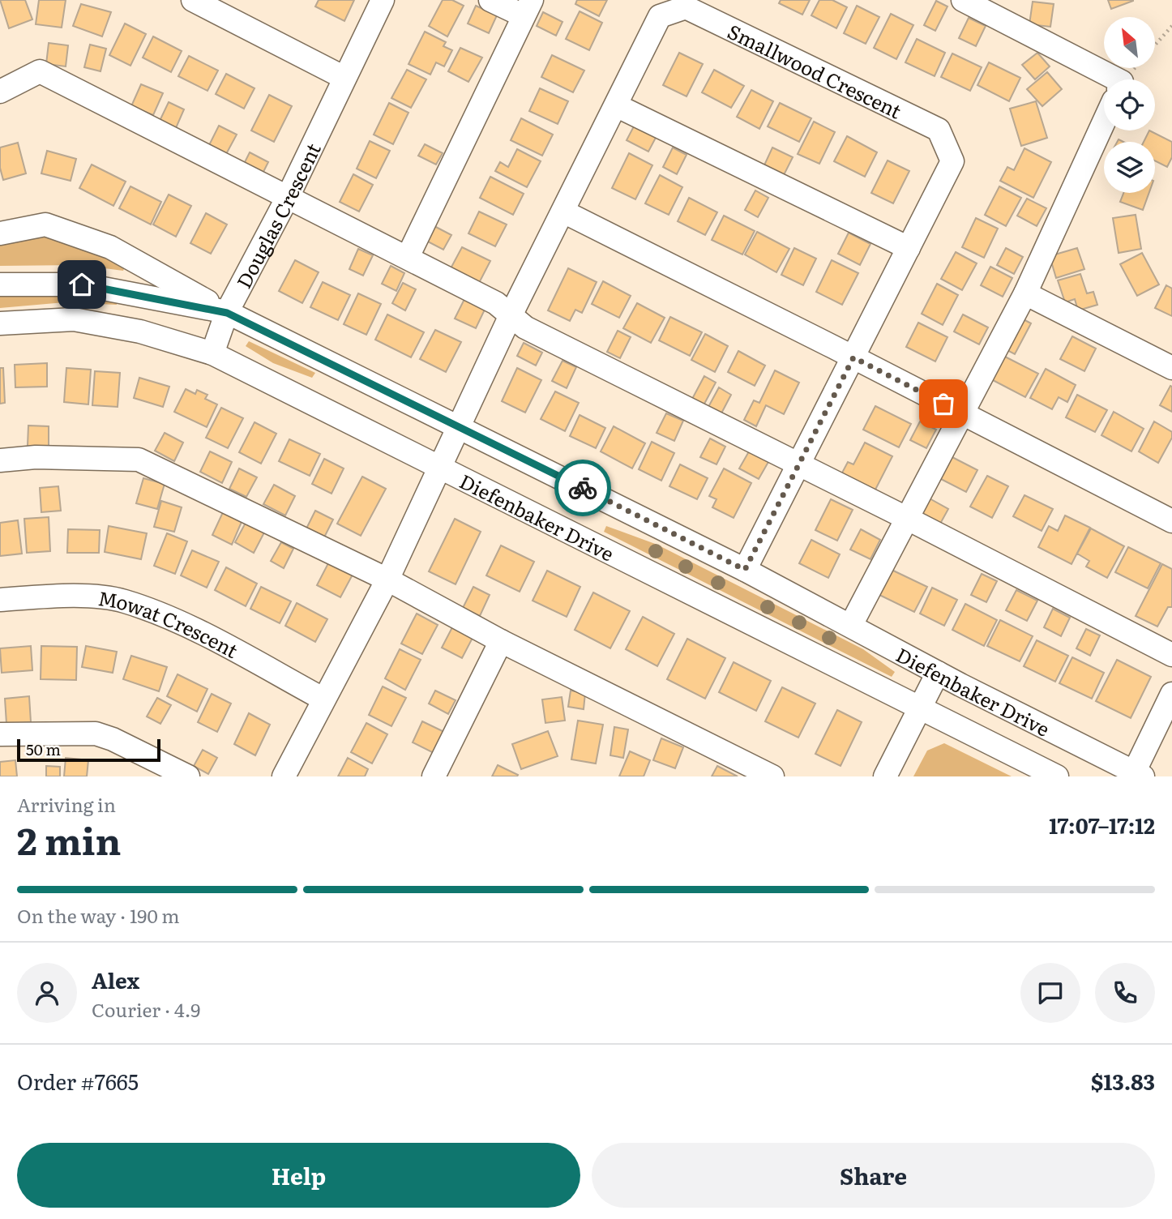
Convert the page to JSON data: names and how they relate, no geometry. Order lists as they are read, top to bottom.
{
  "streets": {
    "street": [
      "Smallwood Crescent",
      "Douglas Crescent",
      "Diefenbaker Drive",
      "Mowat Crescent"
    ]
  },
  "crossings": [
    ["Smallwood Crescent", "Diefenbaker Drive"],
    ["Douglas Crescent", "Diefenbaker Drive"]
  ],
  "scale_bar": "50 m",
  "north": "top left",
  "page": {
    "scale": "50 m",
    "heading": ["2 min", "Arriving in", "17:07–17:12"],
    "panel": [
      "Alex",
      "Courier · 4.9",
      "Order #7665",
      "$13.83"
    ],
    "bar": "On the way · 190 m",
    "buttons": ["Help", "Share"]
  }
}
